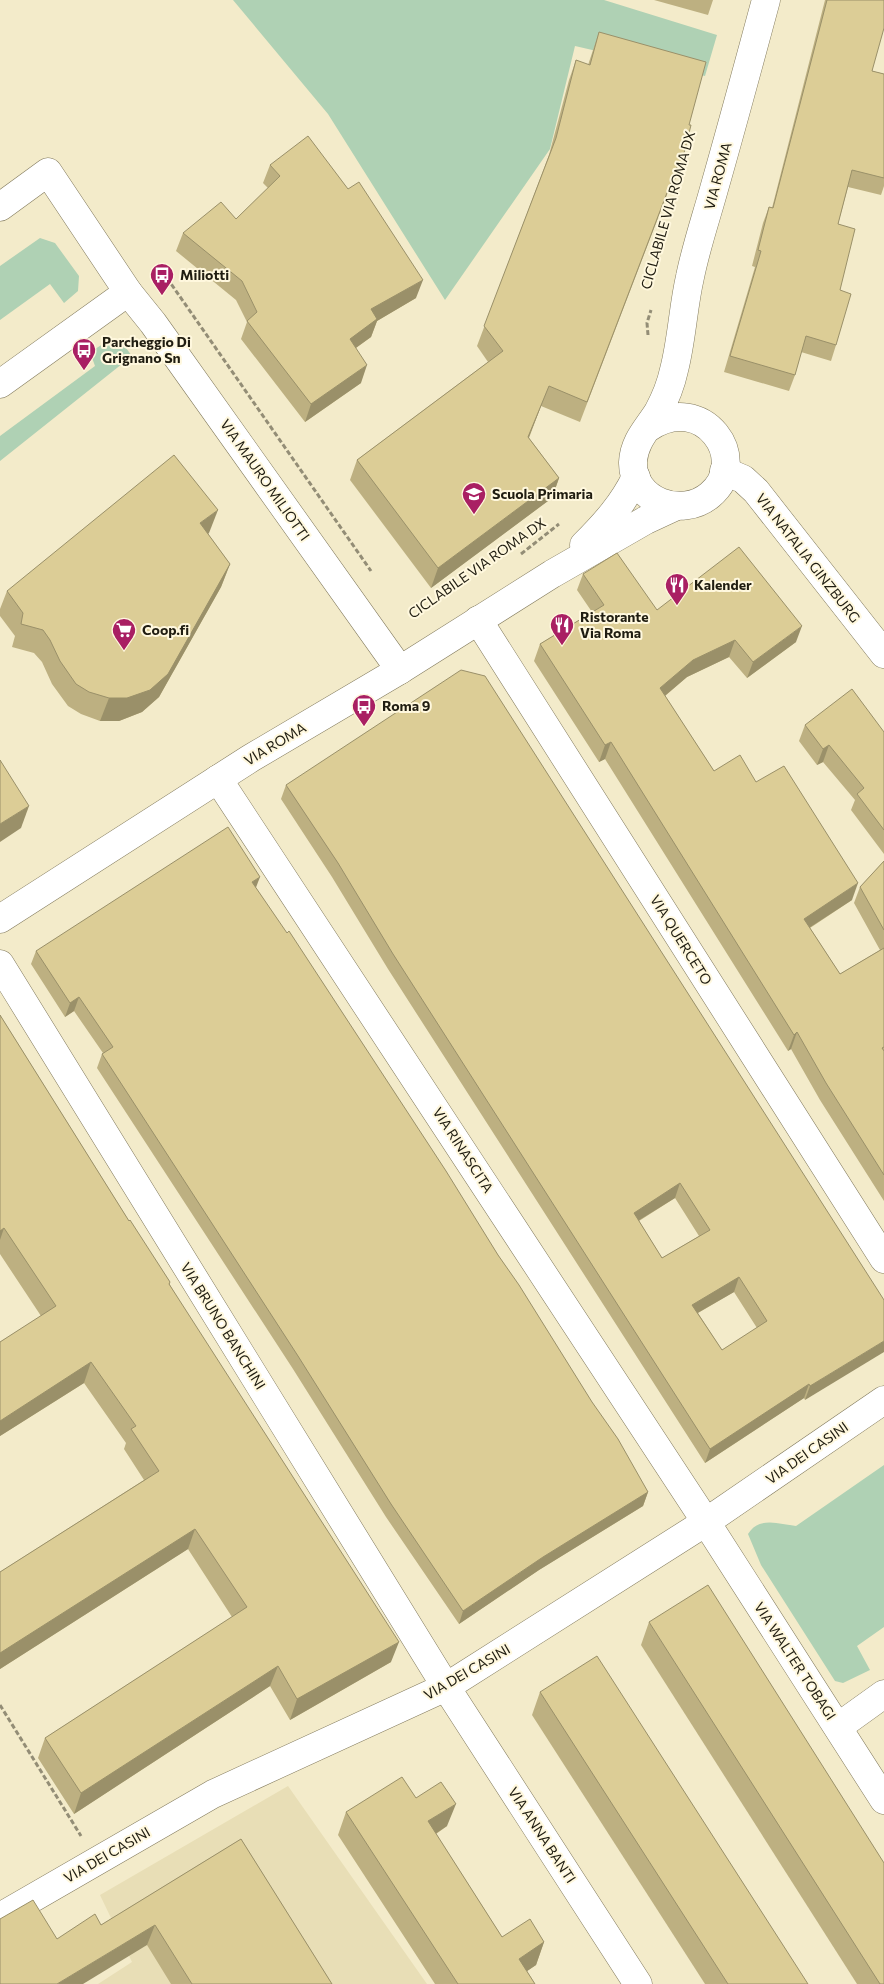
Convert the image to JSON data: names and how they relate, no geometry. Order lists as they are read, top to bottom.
{
  "streets": {
    "street": [
      "VIA ROMA",
      "VIA MAURO MILIOTTI",
      "VIA NATALIA GINZBURG",
      "VIA QUERCETO",
      "VIA RINASCITA",
      "VIA BRUNO BANCHINI",
      "VIA DEI CASINI",
      "VIA WALTER TOBAGI",
      "VIA ANNA BANTI"
    ],
    "path": ["CICLABILE VIA ROMA DX"]
  },
  "crossings": [
    ["VIA ROMA", "VIA MAURO MILIOTTI"],
    ["VIA ROMA", "VIA NATALIA GINZBURG"],
    ["VIA ROMA", "VIA QUERCETO"],
    ["VIA ROMA", "VIA RINASCITA"],
    ["VIA RINASCITA", "VIA DEI CASINI"],
    ["VIA RINASCITA", "VIA WALTER TOBAGI"],
    ["VIA BRUNO BANCHINI", "VIA DEI CASINI"],
    ["VIA BRUNO BANCHINI", "VIA ANNA BANTI"],
    ["VIA DEI CASINI", "VIA WALTER TOBAGI"],
    ["VIA DEI CASINI", "VIA ANNA BANTI"]
  ],
  "places": {
    "bus stop": ["Miliotti", "Parcheggio Di Grignano Sn", "Roma 9"],
    "school or university": ["Scuola Primaria"],
    "restaurant": ["Kalender", "Ristorante Via Roma"],
    "supermarket": ["Coop.fi"]
  }
}
